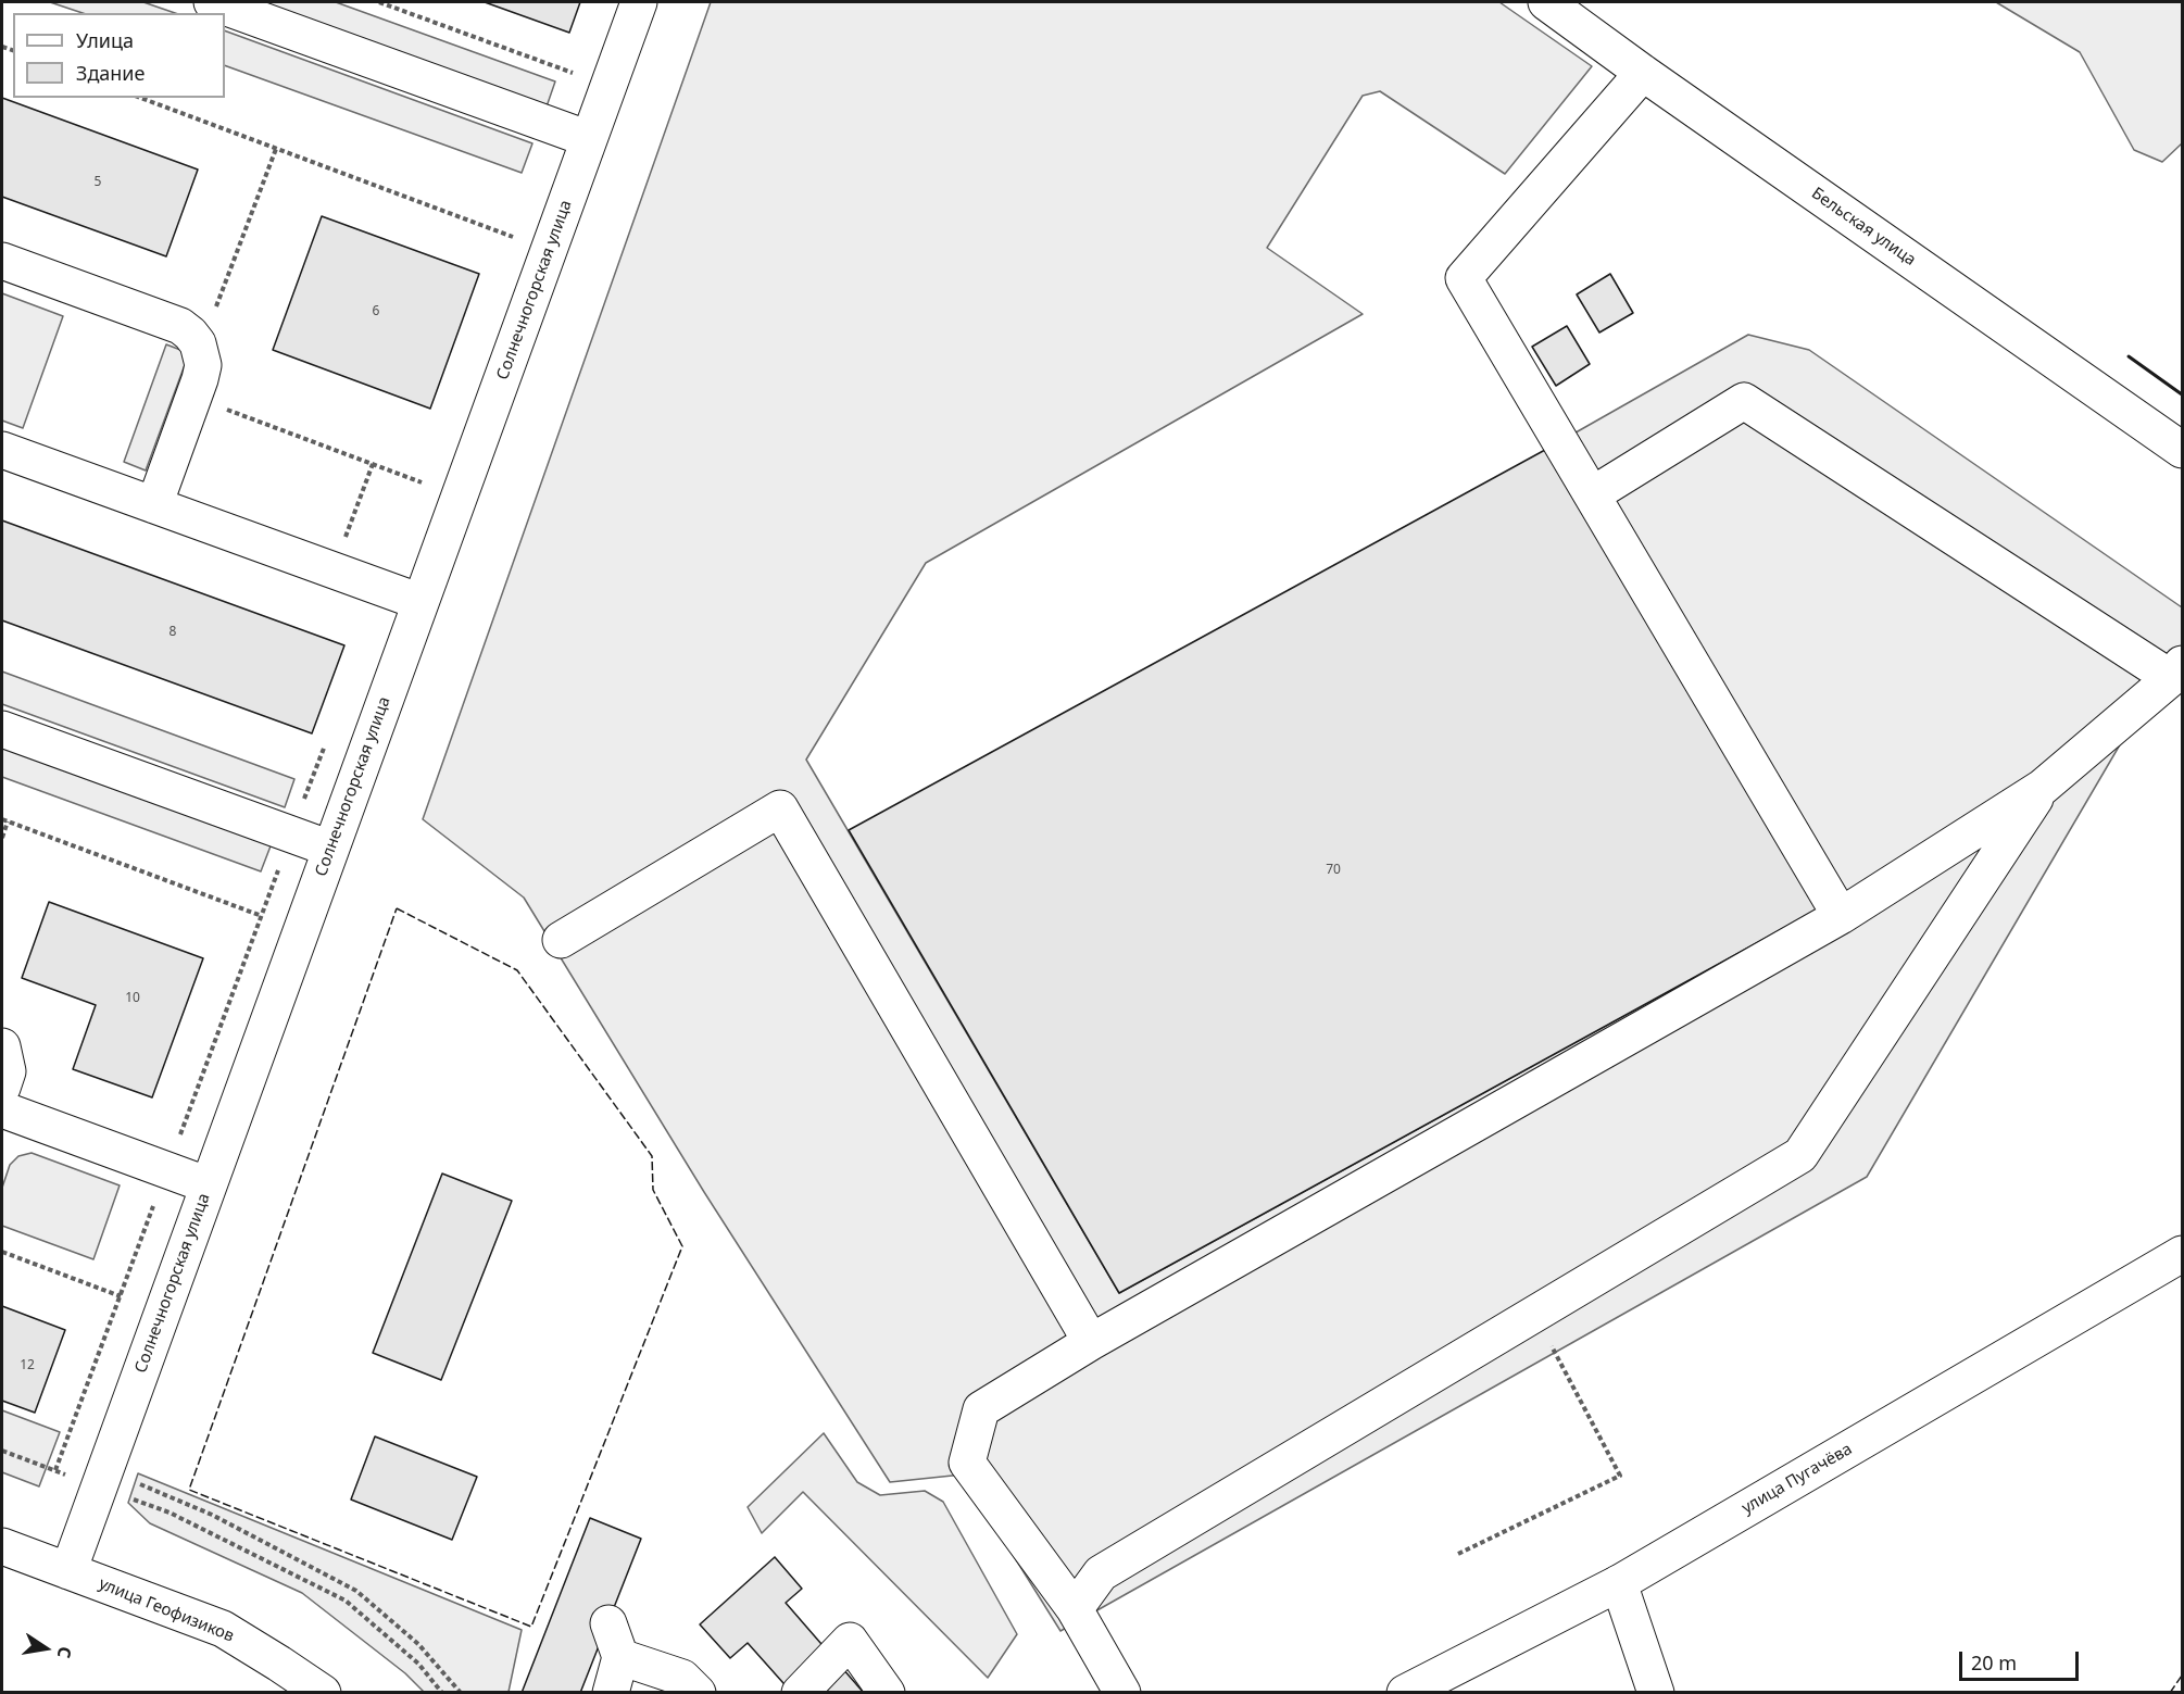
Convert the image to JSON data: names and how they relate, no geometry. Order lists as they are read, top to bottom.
{
  "streets": {
    "street": [
      "Бельская улица",
      "Солнечногорская улица",
      "улица Пугачёва",
      "улица Геофизиков"
    ]
  },
  "crossings": [
    ["Солнечногорская улица", "улица Геофизиков"]
  ],
  "house_numbers": [
    "5",
    "6",
    "8",
    "70",
    "10",
    "12"
  ],
  "legend": ["Улица", "Здание"],
  "scale_bar": "20 m",
  "north": "right"
}
